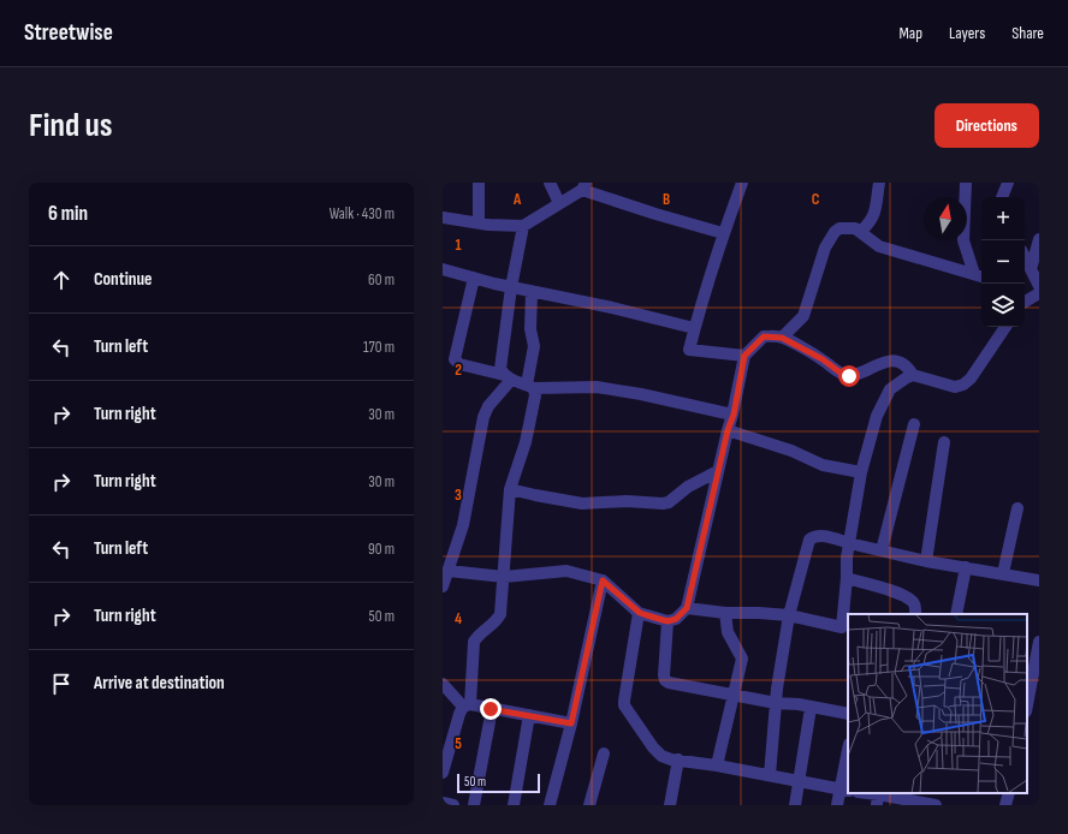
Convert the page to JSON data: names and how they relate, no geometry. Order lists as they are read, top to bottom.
{
  "scale_bar": "50 m",
  "north": "top",
  "page": {
    "header": "Streetwise",
    "nav": ["Map", "Layers", "Share"],
    "buttons": "Directions",
    "title": "Find us",
    "heading": ["6 min", "Walk · 430 m"],
    "map_buttons": ["+", "−"],
    "list": [
      ["Continue", "60 m"],
      ["Turn left", "170 m"],
      ["Turn right", "30 m"],
      ["Turn right", "30 m"],
      ["Turn left", "90 m"],
      ["Turn right", "50 m"],
      "Arrive at destination"
    ],
    "scale": "50 m"
  },
  "grid": {
    "columns": ["A", "B", "C"],
    "rows": [
      "1",
      "2",
      "3",
      "4",
      "5"
    ]
  }
}
